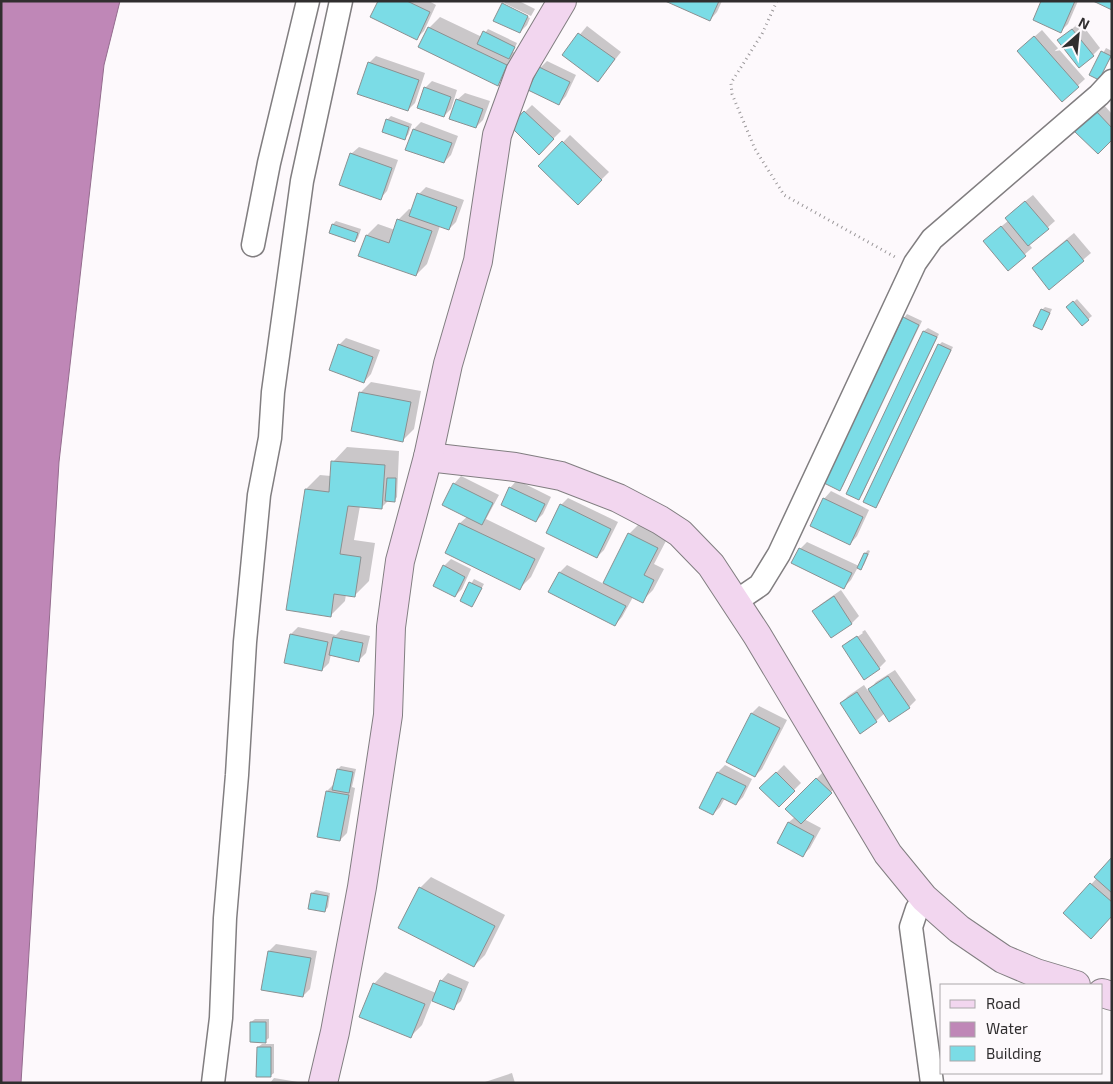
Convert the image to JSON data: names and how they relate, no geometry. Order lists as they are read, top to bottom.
{
  "legend": ["Road", "Water", "Building"],
  "north": "top right"
}
